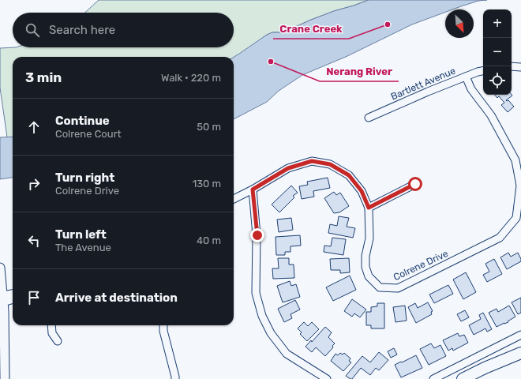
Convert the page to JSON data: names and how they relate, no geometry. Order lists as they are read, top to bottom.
{
  "streets": {
    "street": ["Bartlett Avenue", "Colrene Drive"]
  },
  "crossings": [
    ["Bartlett Avenue", "Colrene Drive"]
  ],
  "places": ["Crane Creek", "Nerang River"],
  "north": "bottom right",
  "page": {
    "map_buttons": ["+", "−"],
    "search": "Search here",
    "heading": ["3 min", "Walk · 220 m"],
    "list": [
      ["Continue", "Colrene Court", "50 m"],
      ["Turn right", "Colrene Drive", "130 m"],
      ["Turn left", "The Avenue", "40 m"],
      "Arrive at destination"
    ]
  }
}
